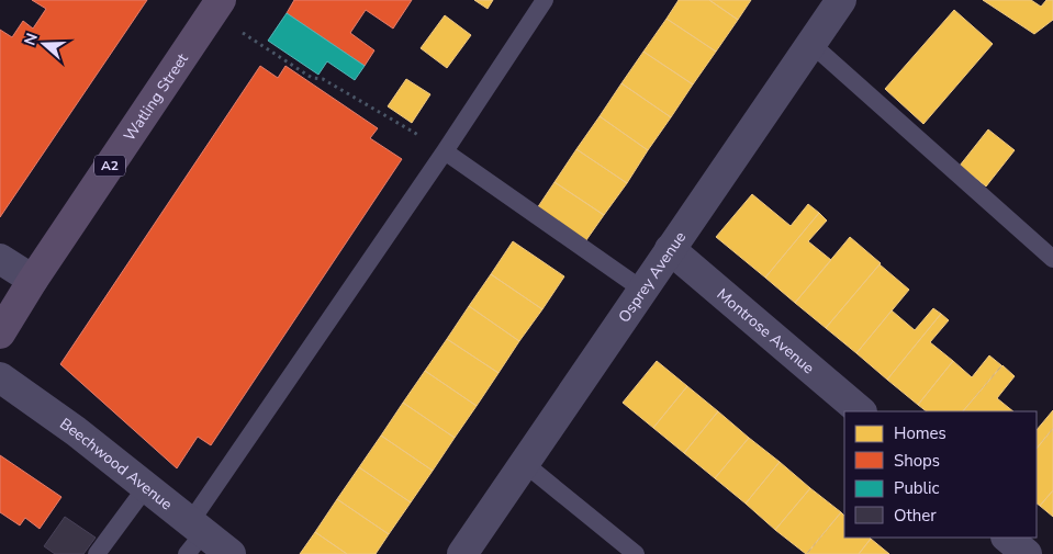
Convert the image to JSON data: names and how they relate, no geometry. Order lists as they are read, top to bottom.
{
  "streets": {
    "main road": ["Watling Street", "A2"],
    "street": ["Osprey Avenue", "Montrose Avenue", "Beechwood Avenue"]
  },
  "crossings": [
    ["Osprey Avenue", "Montrose Avenue"]
  ],
  "legend": [
    "Homes",
    "Shops",
    "Public",
    "Other"
  ],
  "north": "left"
}
